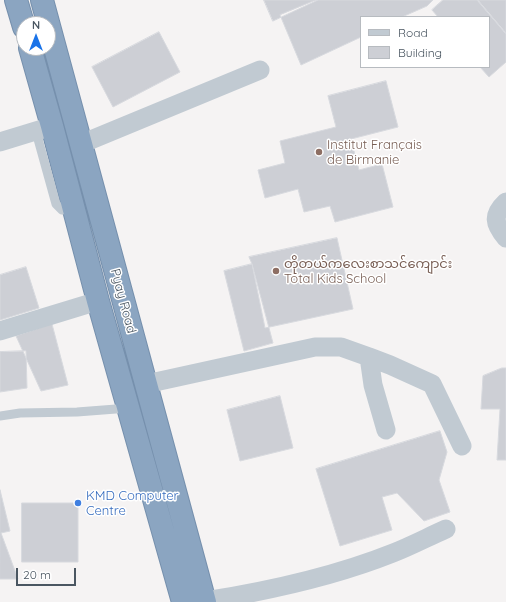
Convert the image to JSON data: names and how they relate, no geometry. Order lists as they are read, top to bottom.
{
  "streets": {
    "highway": ["Pyay Road"]
  },
  "places": ["Institut Français de Birmanie", "တိုတယ်ကလေးစာသင်ကျောင်း Total Kids School", "KMD Computer Centre"],
  "legend": ["Road", "Building"],
  "scale_bar": "20 m",
  "north": "top"
}
